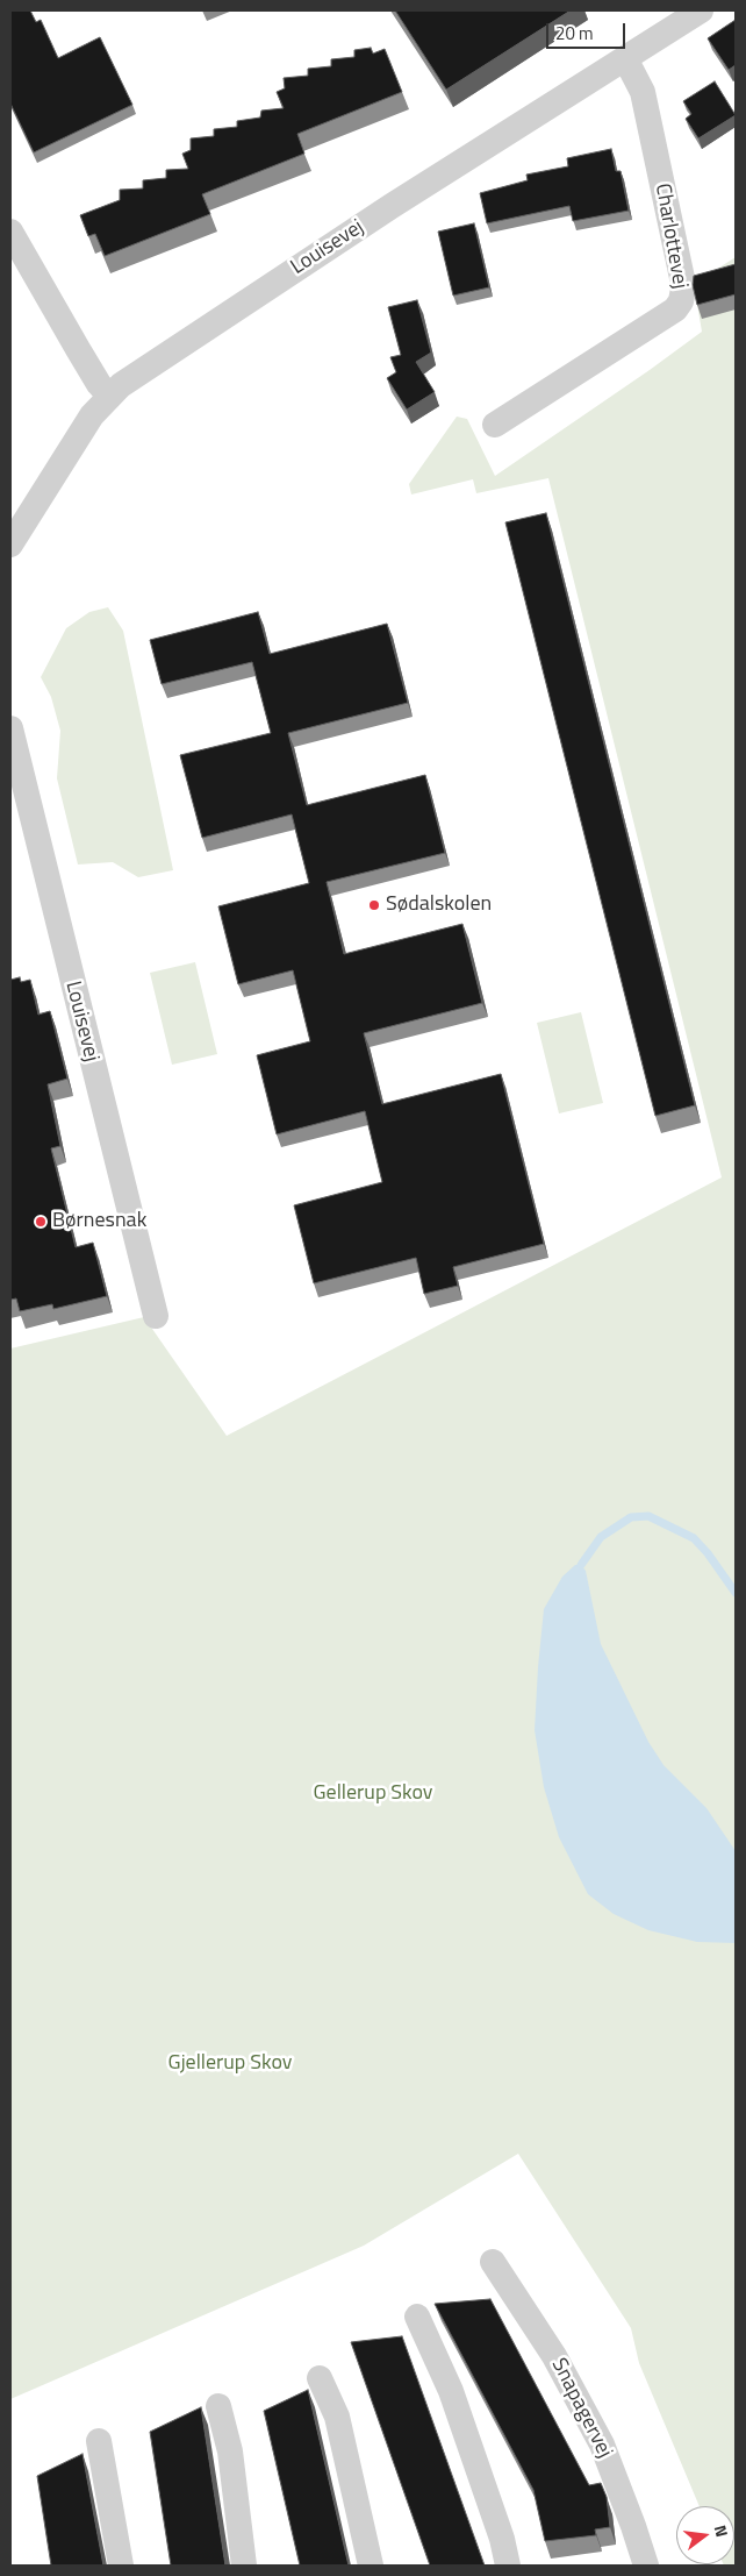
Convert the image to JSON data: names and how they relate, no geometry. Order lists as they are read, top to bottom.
{
  "streets": {
    "street": ["Charlottevej", "Louisevej", "Snapagervej"]
  },
  "crossings": [
    ["Charlottevej", "Louisevej"]
  ],
  "parks": ["Gellerup Skov", "Gjellerup Skov"],
  "places": ["Sødalskolen", "Børnesnak"],
  "scale_bar": "20 m",
  "north": "right"
}
